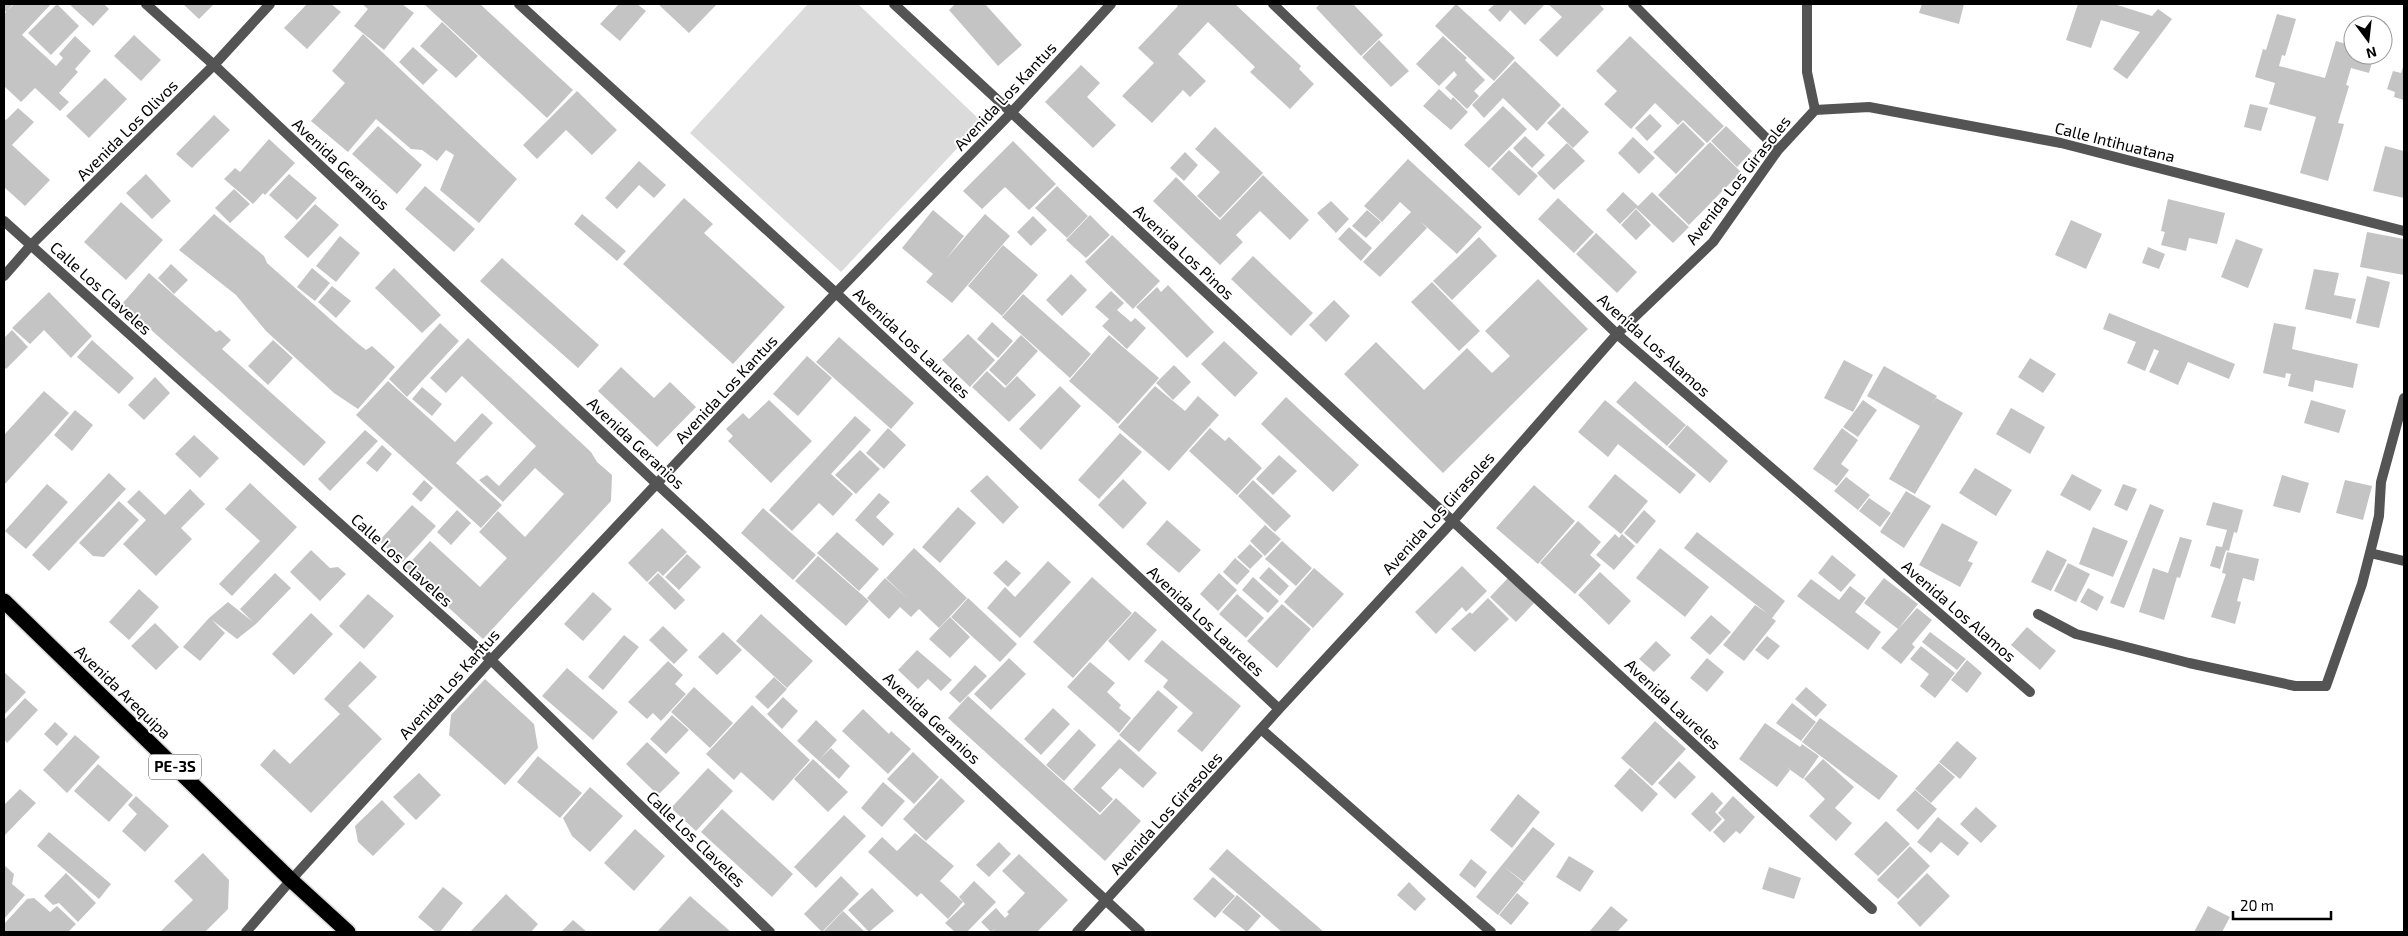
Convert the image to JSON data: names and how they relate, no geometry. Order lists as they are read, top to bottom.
{
  "streets": {
    "highway": ["Avenida Arequipa", "PE-3S"],
    "street": [
      "Avenida Los Kantus",
      "Avenida Los Olivos",
      "Calle Intihuatana",
      "Avenida Geranios",
      "Avenida Los Girasoles",
      "Avenida Los Pinos",
      "Calle Los Claveles",
      "Avenida Los Laureles",
      "Avenida Los Alamos",
      "Avenida Laureles"
    ]
  },
  "crossings": [
    ["Avenida Los Kantus", "Avenida Geranios"],
    ["Avenida Los Kantus", "Avenida Los Pinos"],
    ["Avenida Los Kantus", "Calle Los Claveles"],
    ["Avenida Los Kantus", "Avenida Los Laureles"],
    ["Avenida Los Kantus", "Avenida Arequipa"],
    ["Avenida Los Olivos", "Avenida Geranios"],
    ["Avenida Los Olivos", "Calle Los Claveles"],
    ["Calle Intihuatana", "Avenida Los Girasoles"],
    ["Avenida Geranios", "Avenida Los Girasoles"],
    ["Avenida Los Girasoles", "Avenida Los Pinos"],
    ["Avenida Los Girasoles", "Avenida Los Laureles"],
    ["Avenida Los Girasoles", "Avenida Los Alamos"],
    ["Avenida Los Girasoles", "Avenida Laureles"],
    ["Avenida Los Pinos", "Avenida Laureles"]
  ],
  "scale_bar": "20 m",
  "north": "bottom"
}
